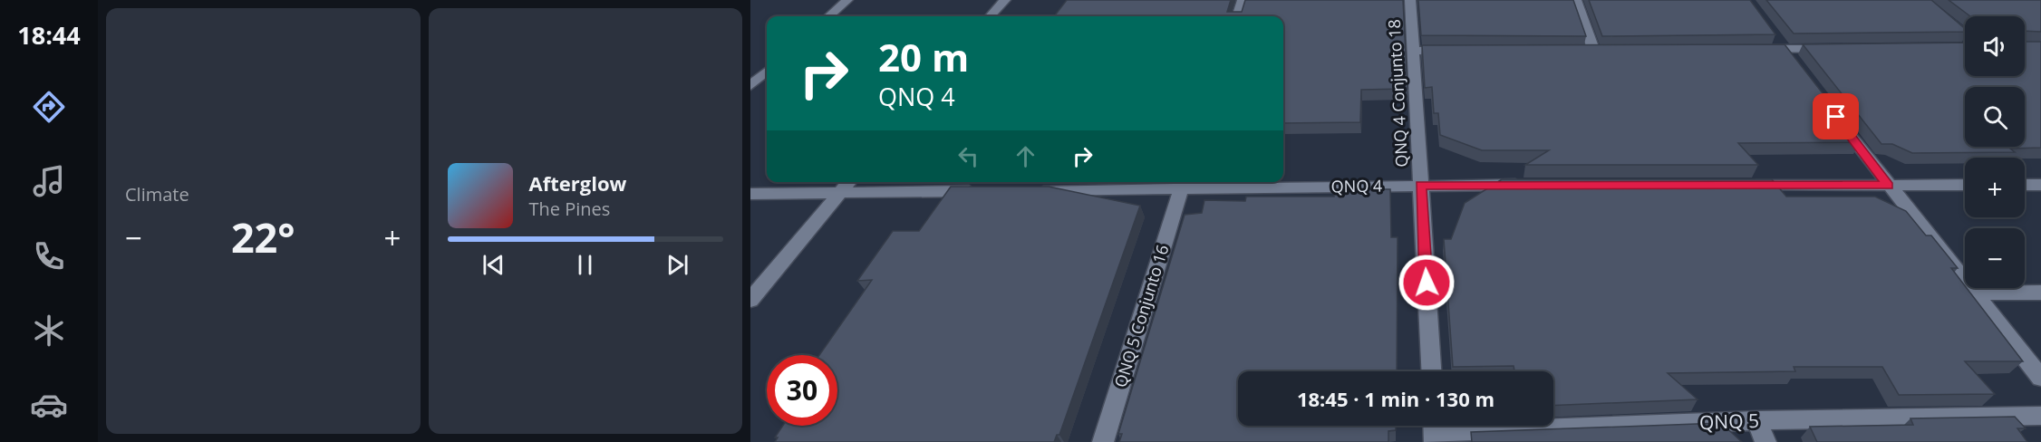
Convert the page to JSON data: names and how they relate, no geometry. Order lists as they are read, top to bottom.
{
  "streets": {
    "street": [
      "QNQ 4 Conjunto 18",
      "QNQ 4",
      "QNQ 5 Conjunto 16",
      "QNQ 5"
    ]
  },
  "crossings": [
    ["QNQ 4 Conjunto 18", "QNQ 4"],
    ["QNQ 4", "QNQ 5 Conjunto 16"]
  ],
  "page": {
    "tabs": "18:44",
    "tile": "Climate",
    "map_buttons": ["+", "−"],
    "turn": ["20 m", "QNQ 4"],
    "song": ["Afterglow", "The Pines"],
    "heat": ["−", "22°", "+"],
    "limit": "30",
    "trip": "18:45 · 1 min · 130 m"
  }
}
